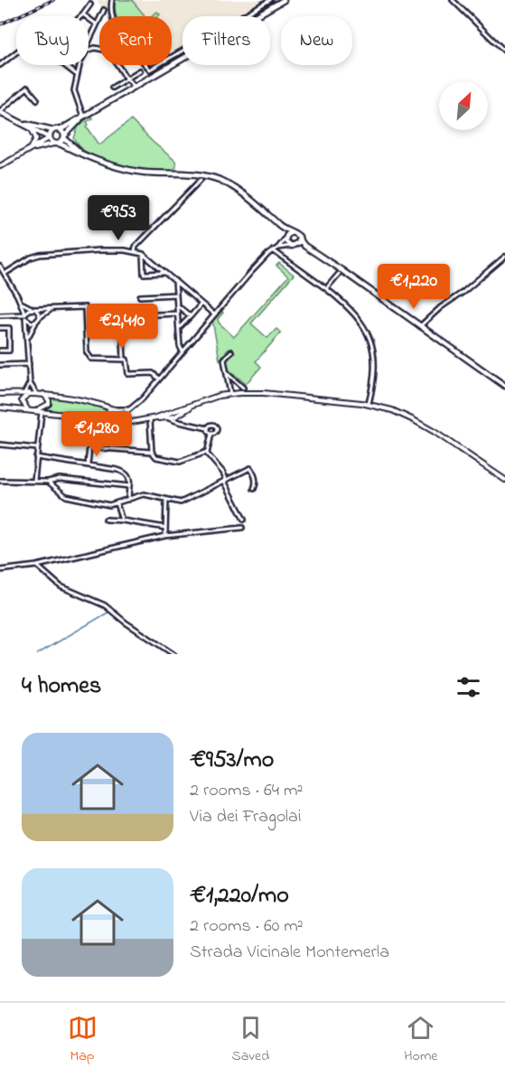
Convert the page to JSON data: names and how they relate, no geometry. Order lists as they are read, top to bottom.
{
  "north": "top right",
  "page": {
    "chip": [
      "Buy",
      "Rent",
      "Filters",
      "New"
    ],
    "price": [
      "€953",
      "€1,220",
      "€2,410",
      "€1,280"
    ],
    "heading": "4 homes",
    "list": [
      {
        "name": "€953/mo",
        "note": "2 rooms · 64 m² · Via dei Fragolai"
      },
      {
        "name": "€1,220/mo",
        "note": "2 rooms · 60 m² · Strada Vicinale Montemerla"
      }
    ],
    "tabs": ["Map", "Saved", "Home"]
  }
}
